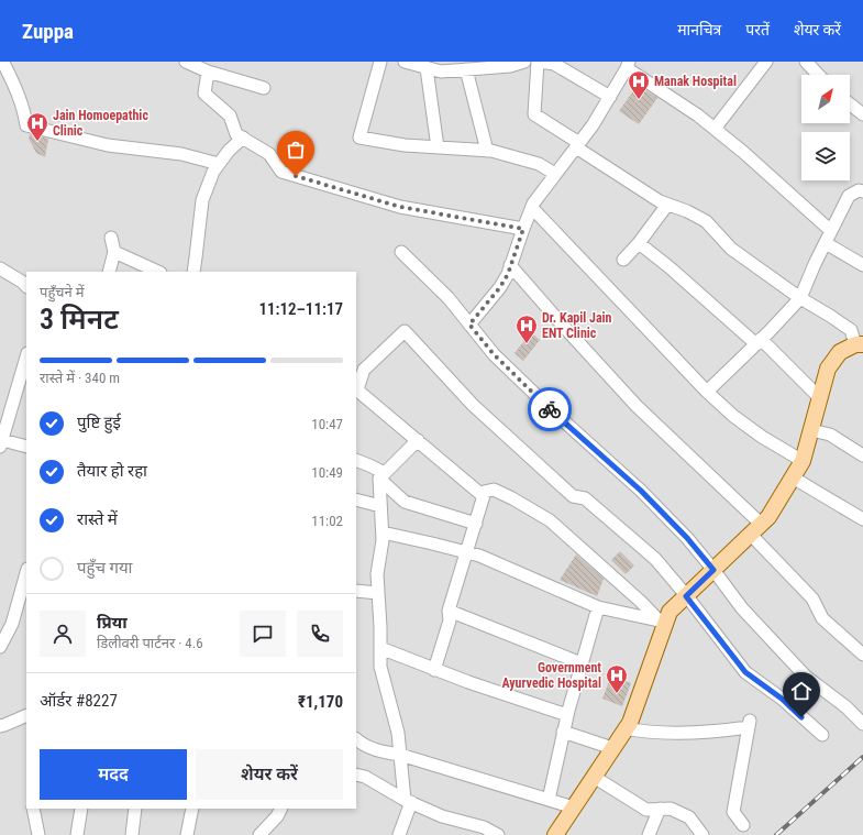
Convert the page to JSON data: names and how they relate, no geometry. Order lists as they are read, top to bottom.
{
  "places": {
    "hospital": [
      "Manak Hospital",
      "Jain Homoepathic Clinic",
      "Dr. Kapil Jain ENT Clinic",
      "Government Ayurvedic Hospital"
    ]
  },
  "north": "top right",
  "page": {
    "header": "Zuppa",
    "nav": ["मानचित्र", "परतें", "शेयर करें"],
    "heading": ["3 मिनट", "पहुँचने में", "11:12–11:17"],
    "panel": [
      "प्रिया",
      "डिलीवरी पार्टनर · 4.6",
      "ऑर्डर #8227",
      "₹1,170"
    ],
    "bar": "रास्ते में · 340 m",
    "list": [
      ["पुष्टि हुई", "10:47"],
      ["तैयार हो रहा", "10:49"],
      ["रास्ते में", "11:02"],
      "पहुँच गया"
    ],
    "buttons": ["मदद", "शेयर करें"]
  }
}
